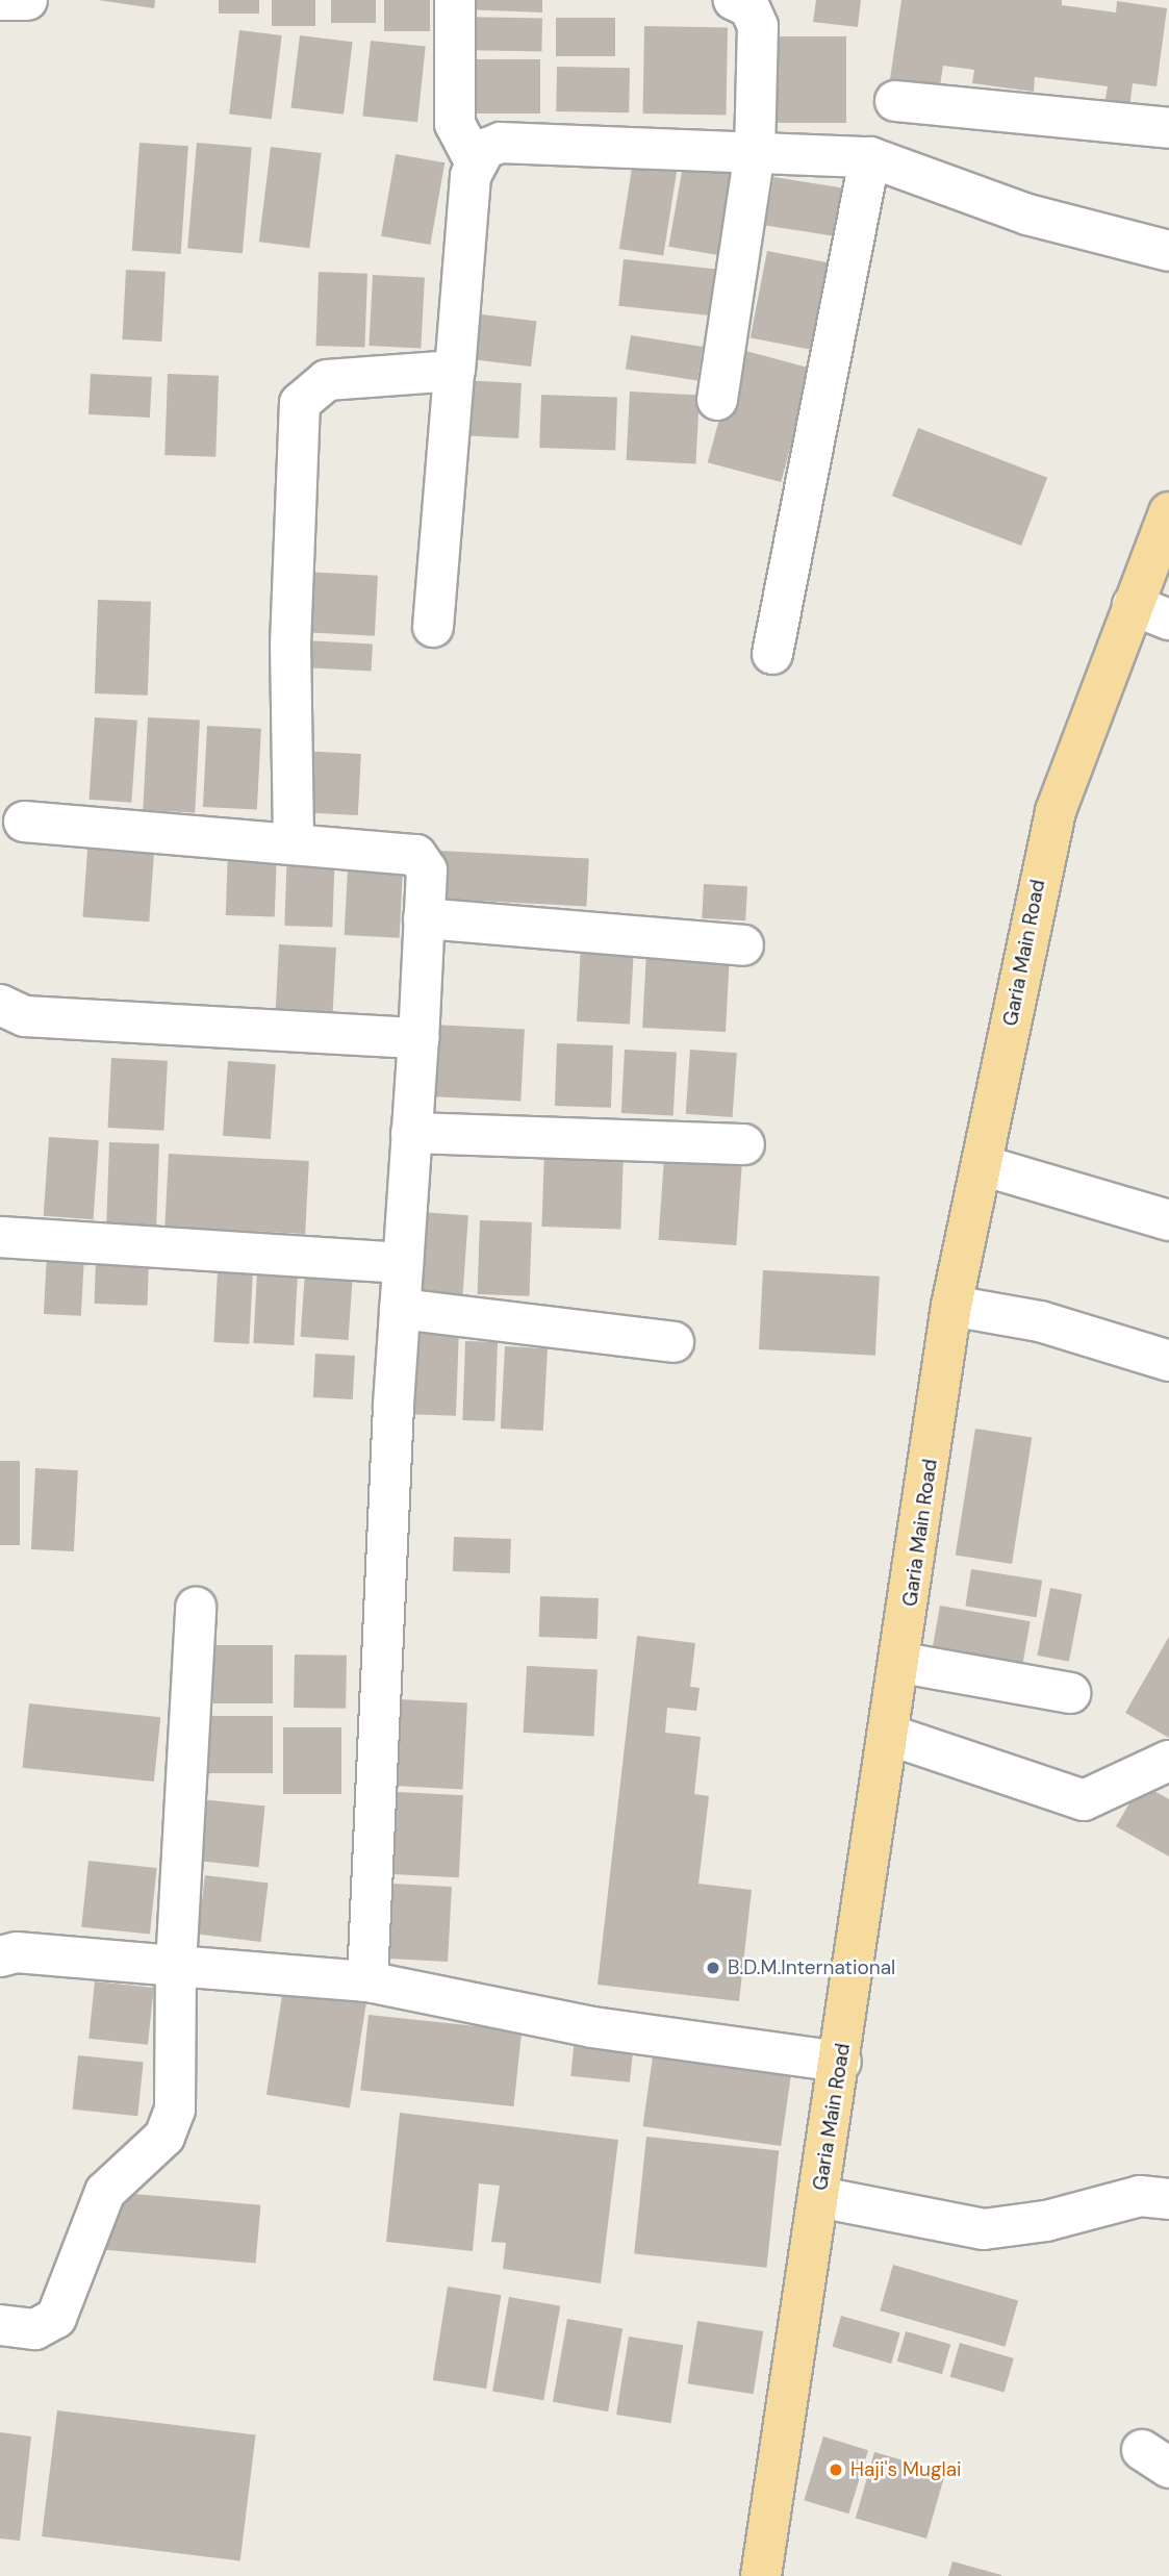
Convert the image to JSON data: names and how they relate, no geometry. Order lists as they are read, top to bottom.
{
  "streets": {
    "main road": ["Garia Main Road"]
  },
  "places": ["B.D.M.International", "Haji's Muglai"]
}
